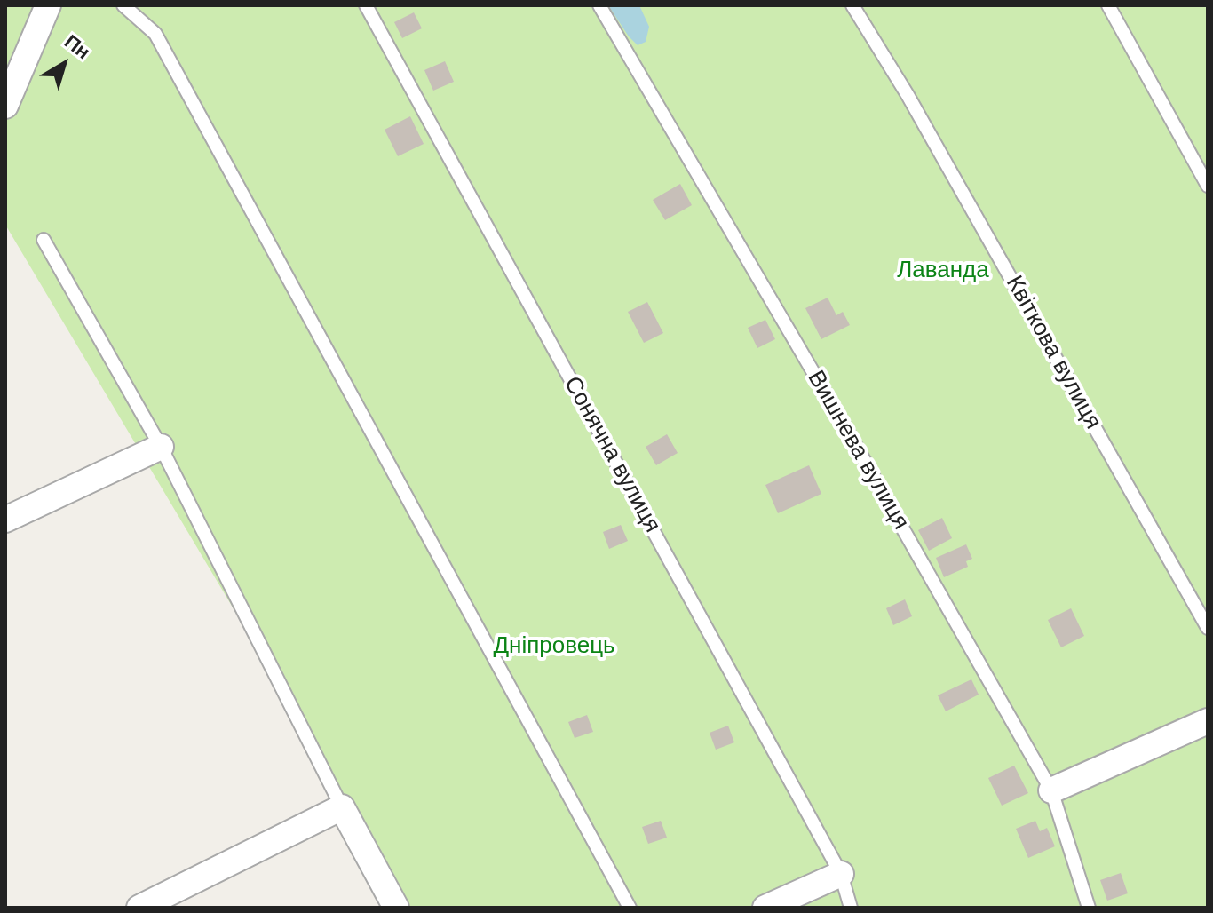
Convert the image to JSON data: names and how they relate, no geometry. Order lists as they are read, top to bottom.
{
  "streets": {
    "lane": ["Квіткова вулиця", "Вишнева вулиця", "Сонячна вулиця"]
  },
  "parks": ["Лаванда", "Дніпровець"],
  "north": "top right"
}
